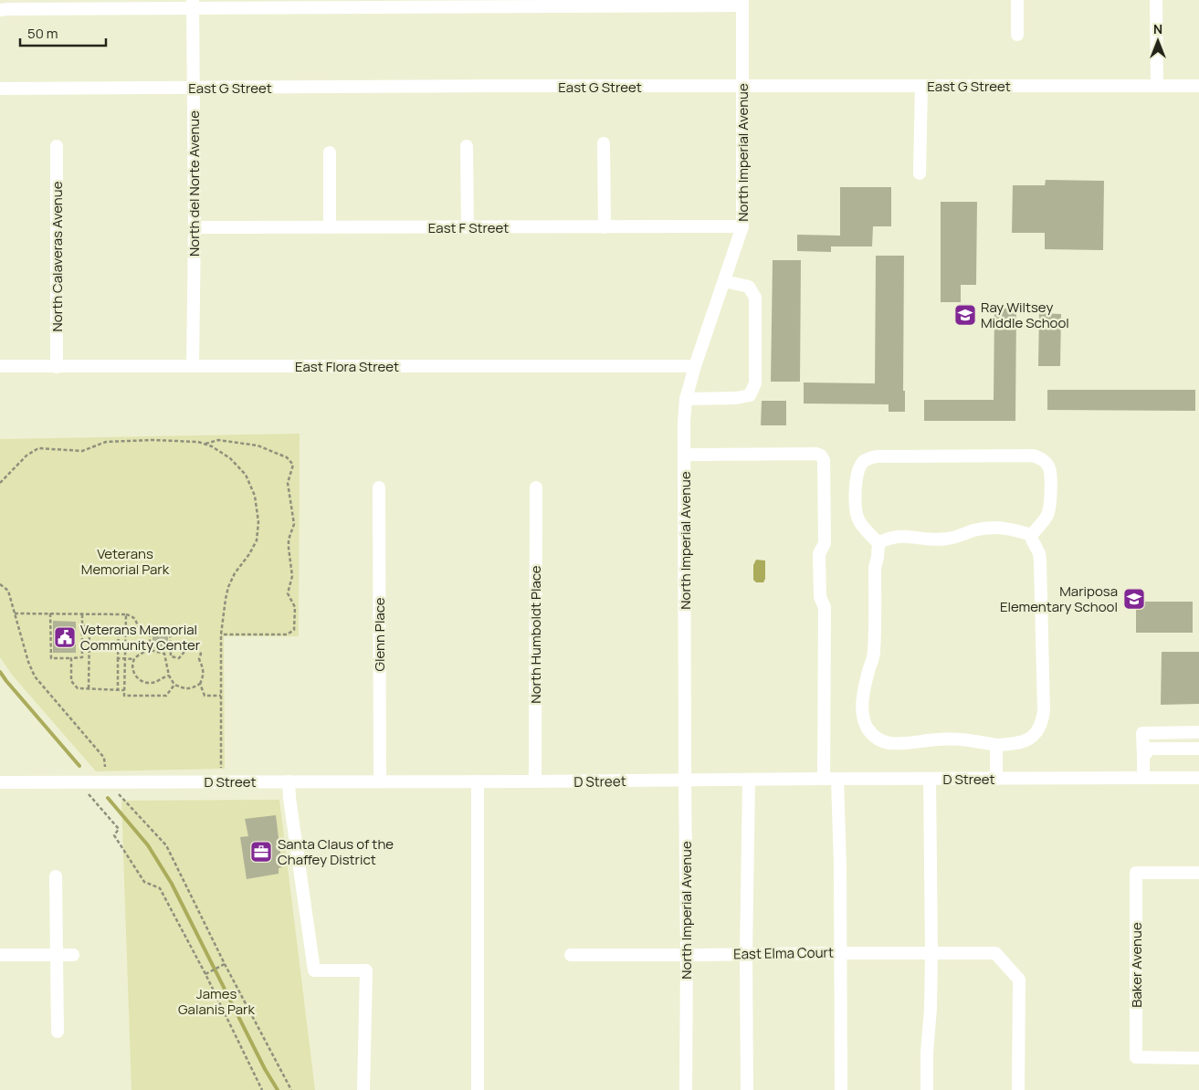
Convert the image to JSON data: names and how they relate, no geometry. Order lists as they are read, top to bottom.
{
  "streets": {
    "street": [
      "East G Street",
      "North Imperial Avenue",
      "North del Norte Avenue",
      "East F Street",
      "North Calaveras Avenue",
      "East Flora Street",
      "Glenn Place",
      "North Humboldt Place",
      "D Street",
      "East Elma Court",
      "Baker Avenue"
    ]
  },
  "crossings": [
    ["East G Street", "North Imperial Avenue"],
    ["East G Street", "North del Norte Avenue"],
    ["North Imperial Avenue", "East F Street"],
    ["North Imperial Avenue", "East Flora Street"],
    ["North Imperial Avenue", "D Street"],
    ["North Imperial Avenue", "East Elma Court"],
    ["North del Norte Avenue", "East F Street"],
    ["North del Norte Avenue", "East Flora Street"],
    ["North Calaveras Avenue", "East Flora Street"],
    ["Glenn Place", "D Street"],
    ["North Humboldt Place", "D Street"]
  ],
  "parks": ["Veterans Memorial Park", "James Galanis Park"],
  "places": {
    "school or university": ["Ray Wiltsey Middle School", "Mariposa Elementary School"],
    "public building": ["Veterans Memorial Community Center"],
    "office": ["Santa Claus of the Chaffey District"]
  },
  "scale_bar": "50 m",
  "north": "top"
}
